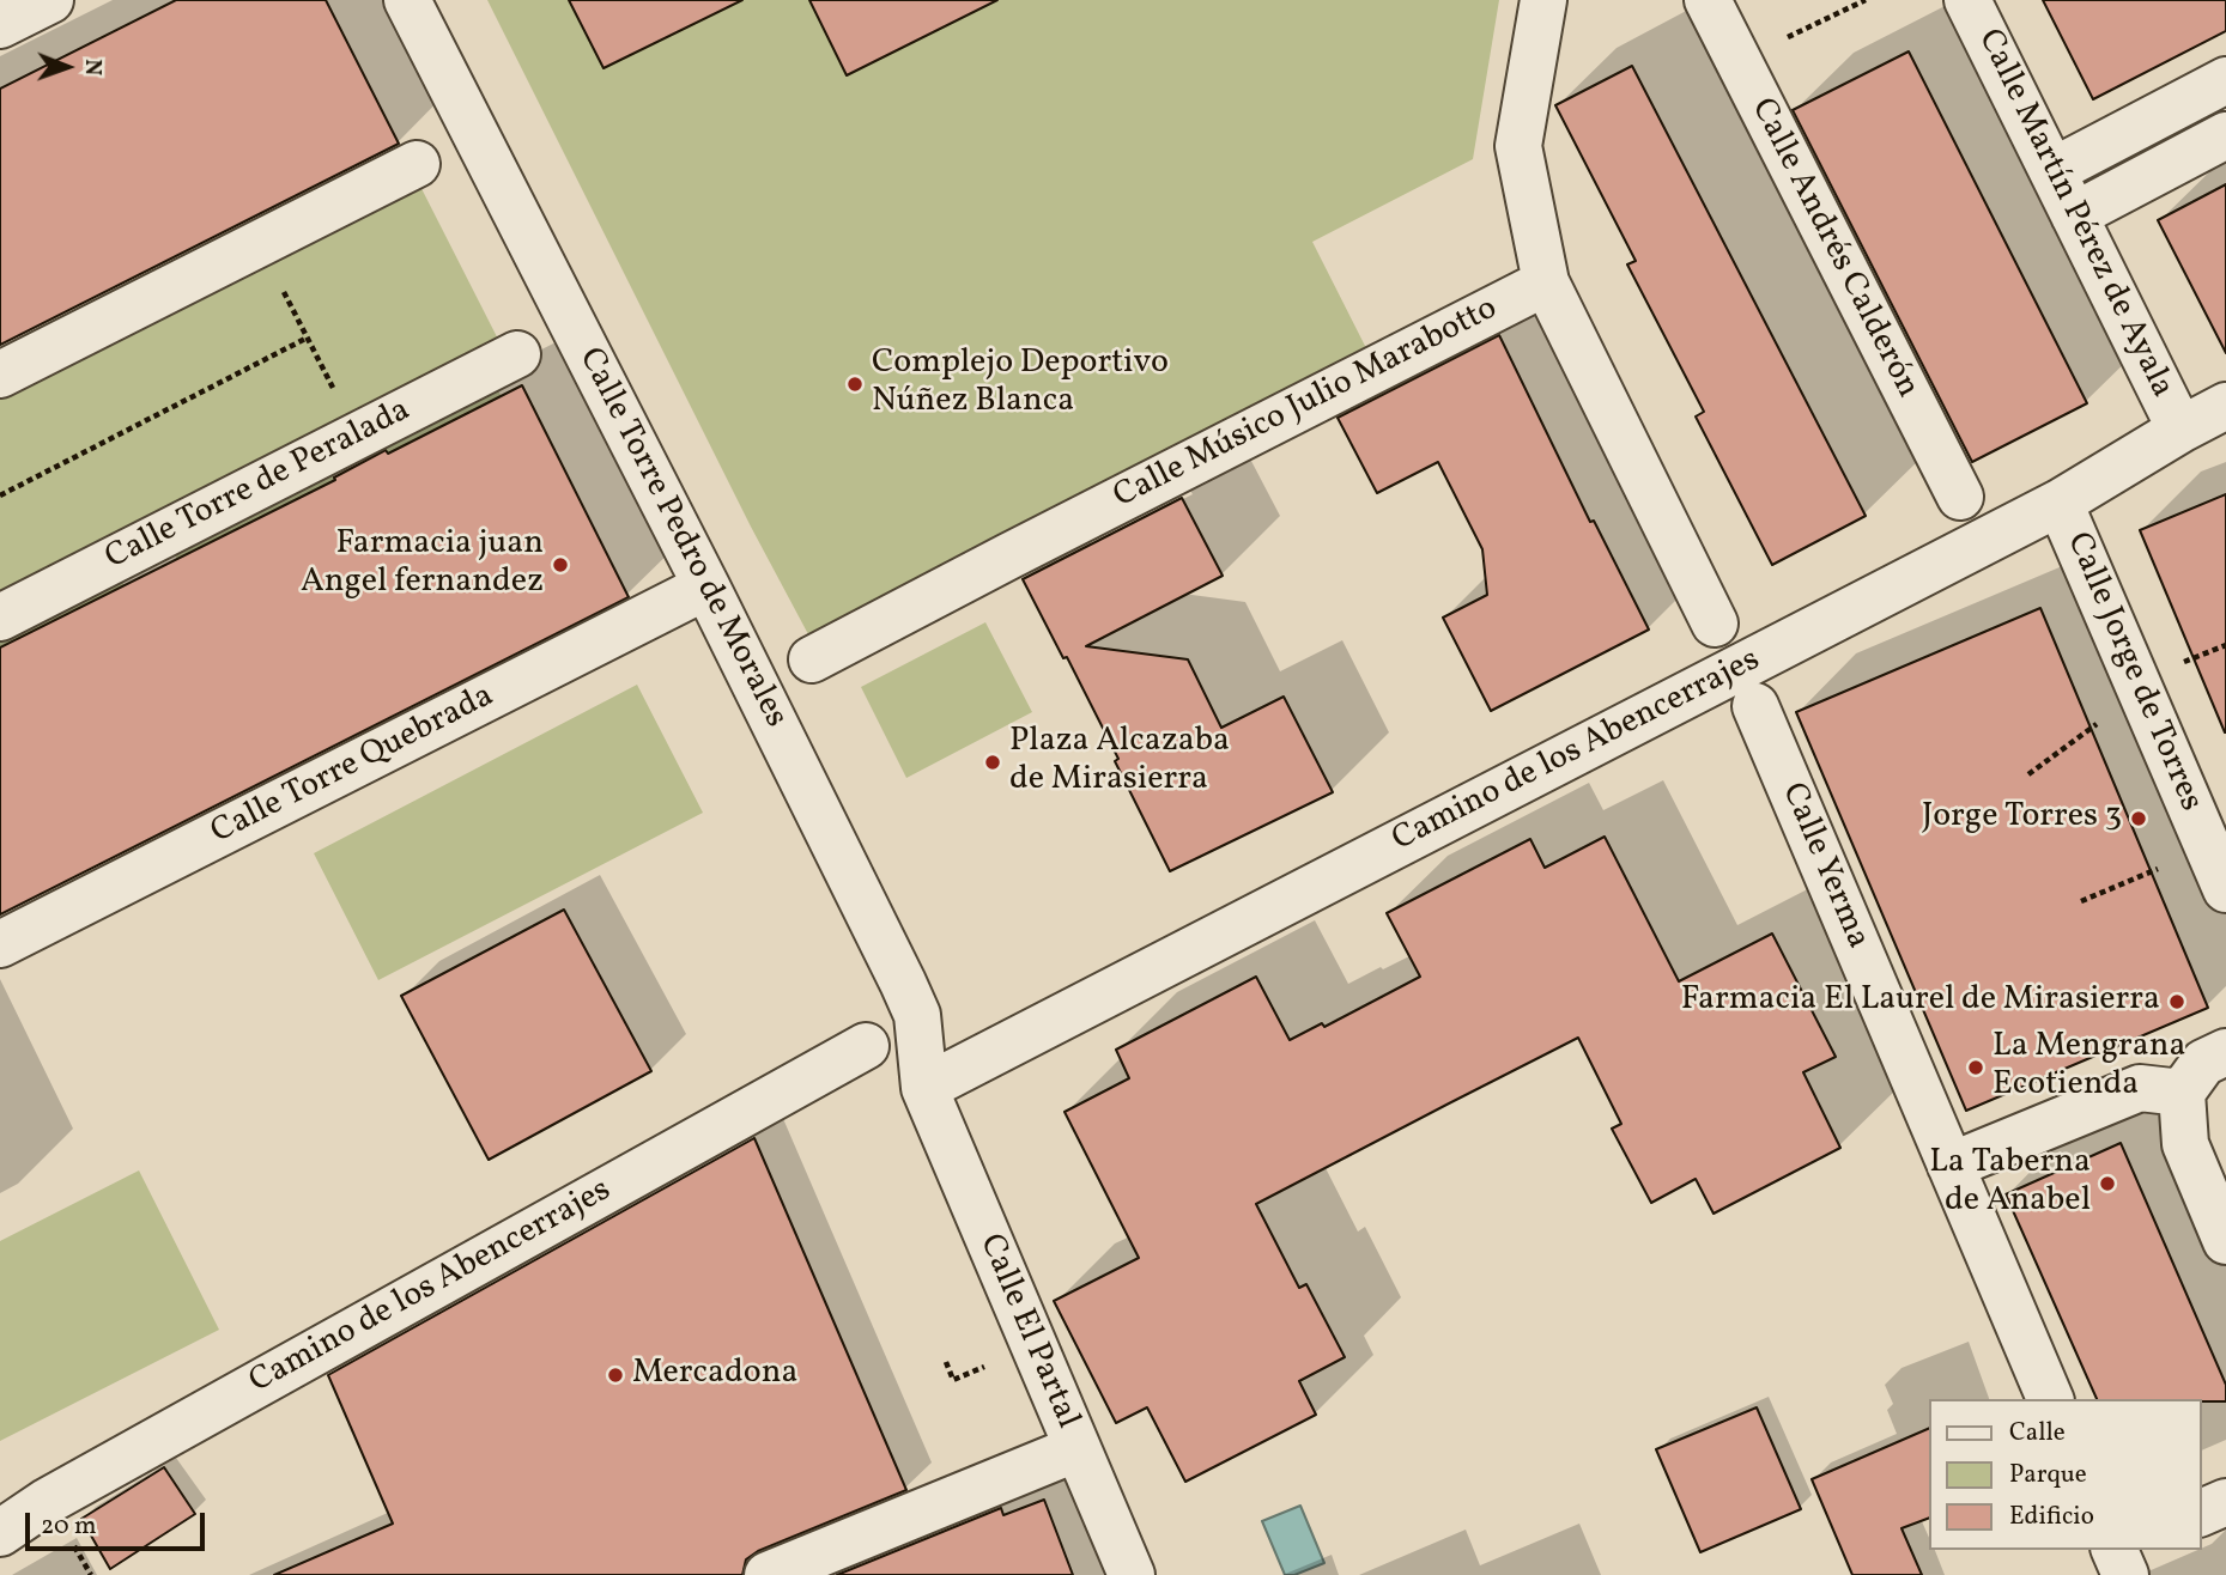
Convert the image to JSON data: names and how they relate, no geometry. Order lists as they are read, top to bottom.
{
  "streets": {
    "street": [
      "Calle Martín Pérez de Ayala",
      "Calle Andrés Calderón",
      "Calle Músico Julio Marabotto",
      "Calle Torre de Peralada",
      "Calle Torre Pedro de Morales",
      "Calle Jorge de Torres",
      "Camino de los Abencerrajes",
      "Calle Torre Quebrada",
      "Calle Yerma",
      "Calle El Partal"
    ]
  },
  "crossings": [
    ["Calle Martín Pérez de Ayala", "Camino de los Abencerrajes"],
    ["Calle Torre Pedro de Morales", "Camino de los Abencerrajes"],
    ["Calle Torre Pedro de Morales", "Calle Torre Quebrada"],
    ["Calle Torre Pedro de Morales", "Calle El Partal"],
    ["Calle Jorge de Torres", "Camino de los Abencerrajes"],
    ["Camino de los Abencerrajes", "Calle El Partal"]
  ],
  "places": [
    "Complejo Deportivo Núñez Blanca",
    "Farmacia juan Angel fernandez",
    "Plaza Alcazaba de Mirasierra",
    "Jorge Torres 3",
    "Farmacia El Laurel de Mirasierra",
    "La Mengrana Ecotienda",
    "La Taberna de Anabel",
    "Mercadona"
  ],
  "legend": ["Calle", "Parque", "Edificio"],
  "scale_bar": "20 m",
  "north": "right"
}
